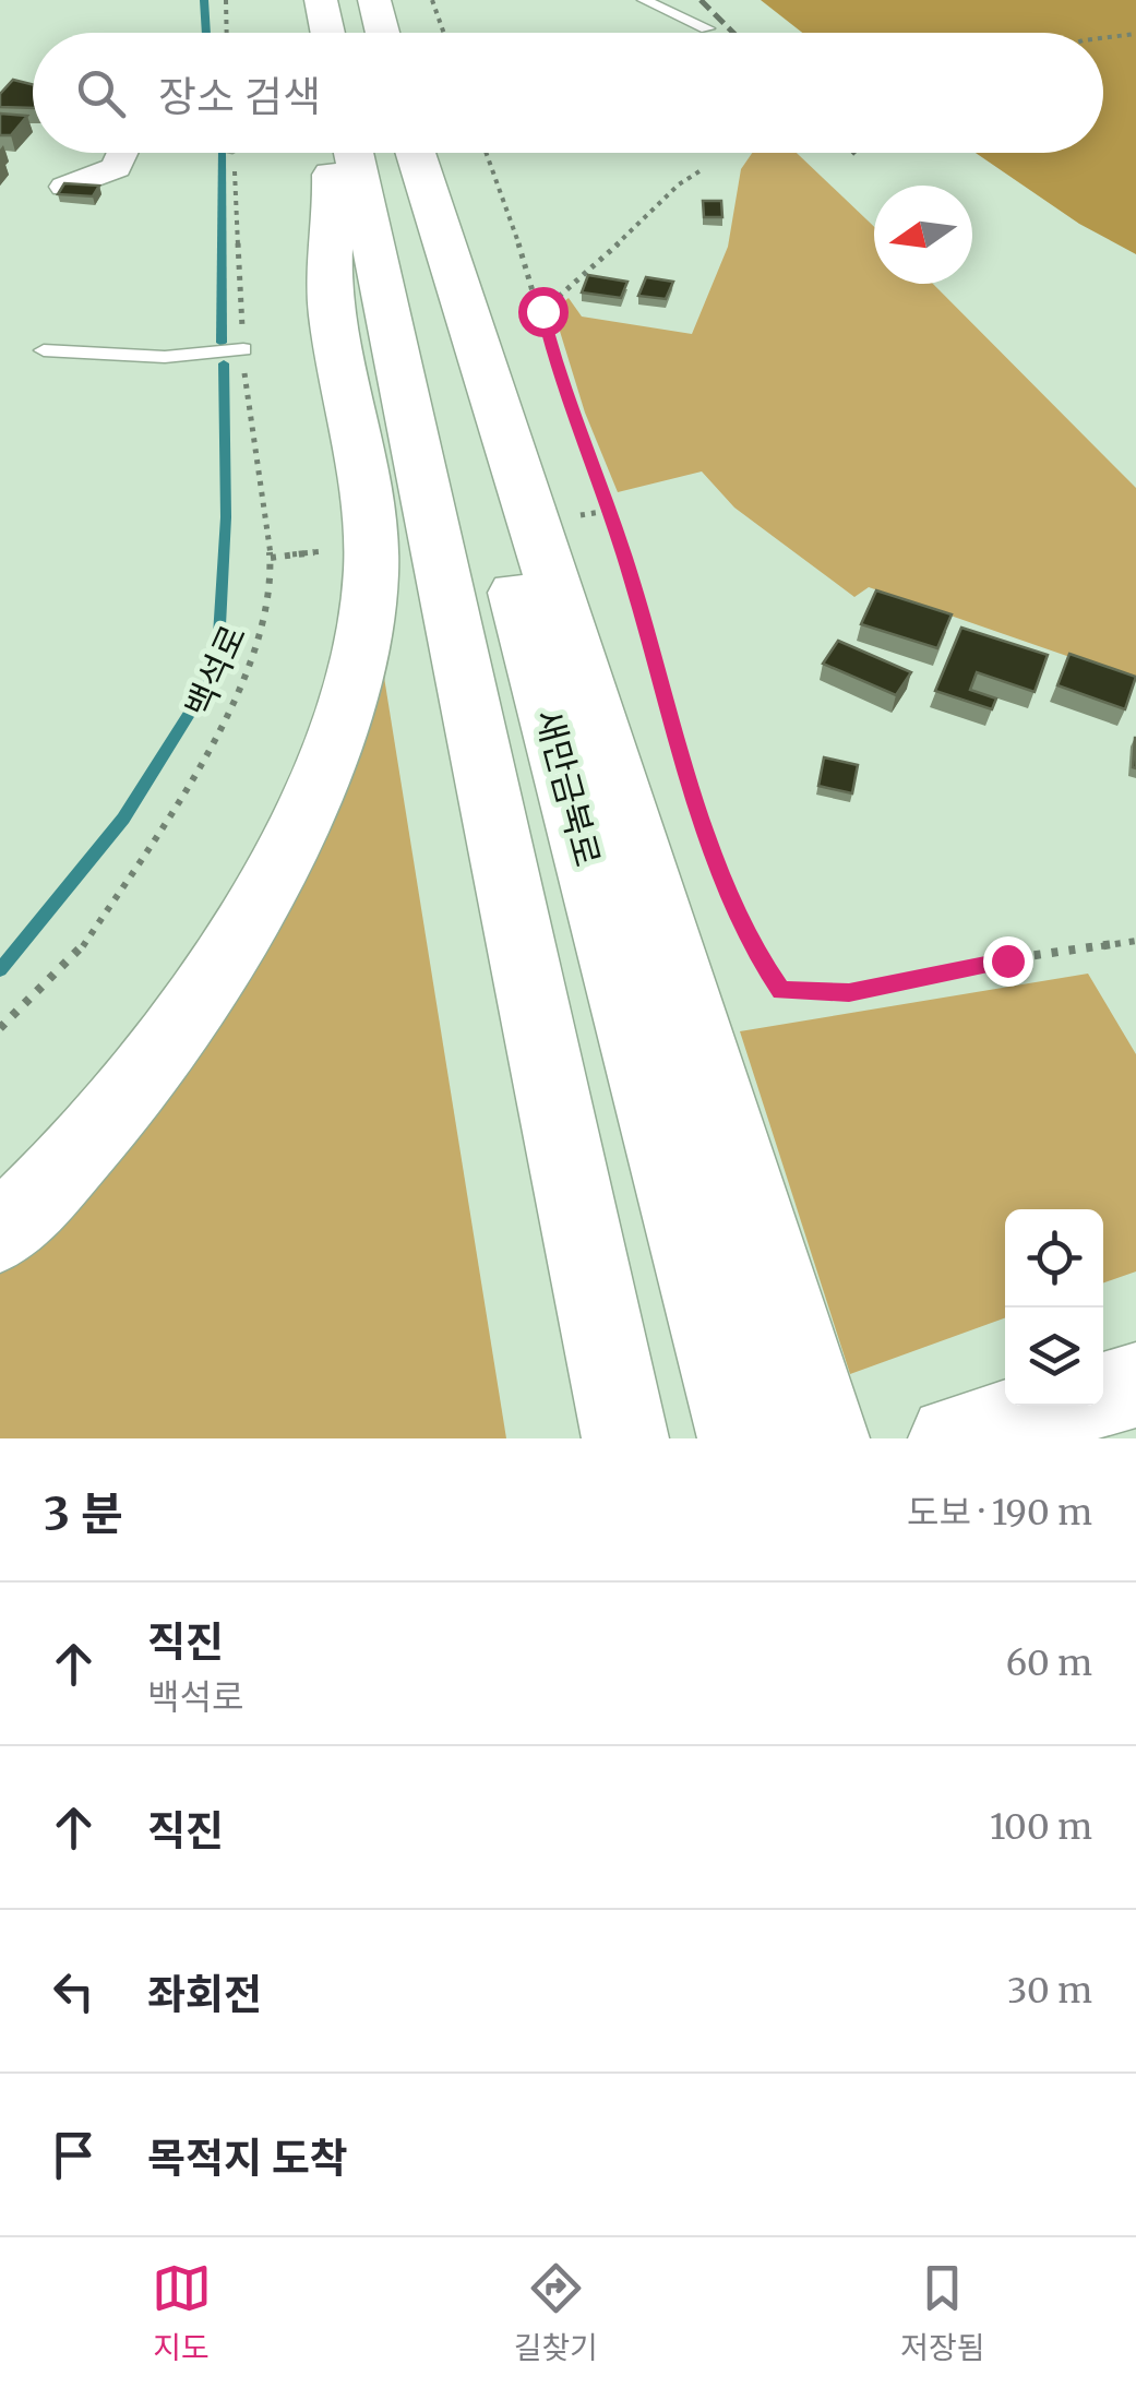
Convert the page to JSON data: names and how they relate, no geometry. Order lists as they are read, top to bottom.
{
  "streets": {
    "highway": ["새만금북로"],
    "path": ["백석로"]
  },
  "north": "left",
  "page": {
    "search": "장소 검색",
    "heading": ["3 분", "도보 · 190 m"],
    "list": [
      ["직진", "백석로", "60 m"],
      ["직진", "100 m"],
      ["좌회전", "30 m"],
      "목적지 도착"
    ],
    "nav": ["지도", "길찾기", "저장됨"]
  }
}
